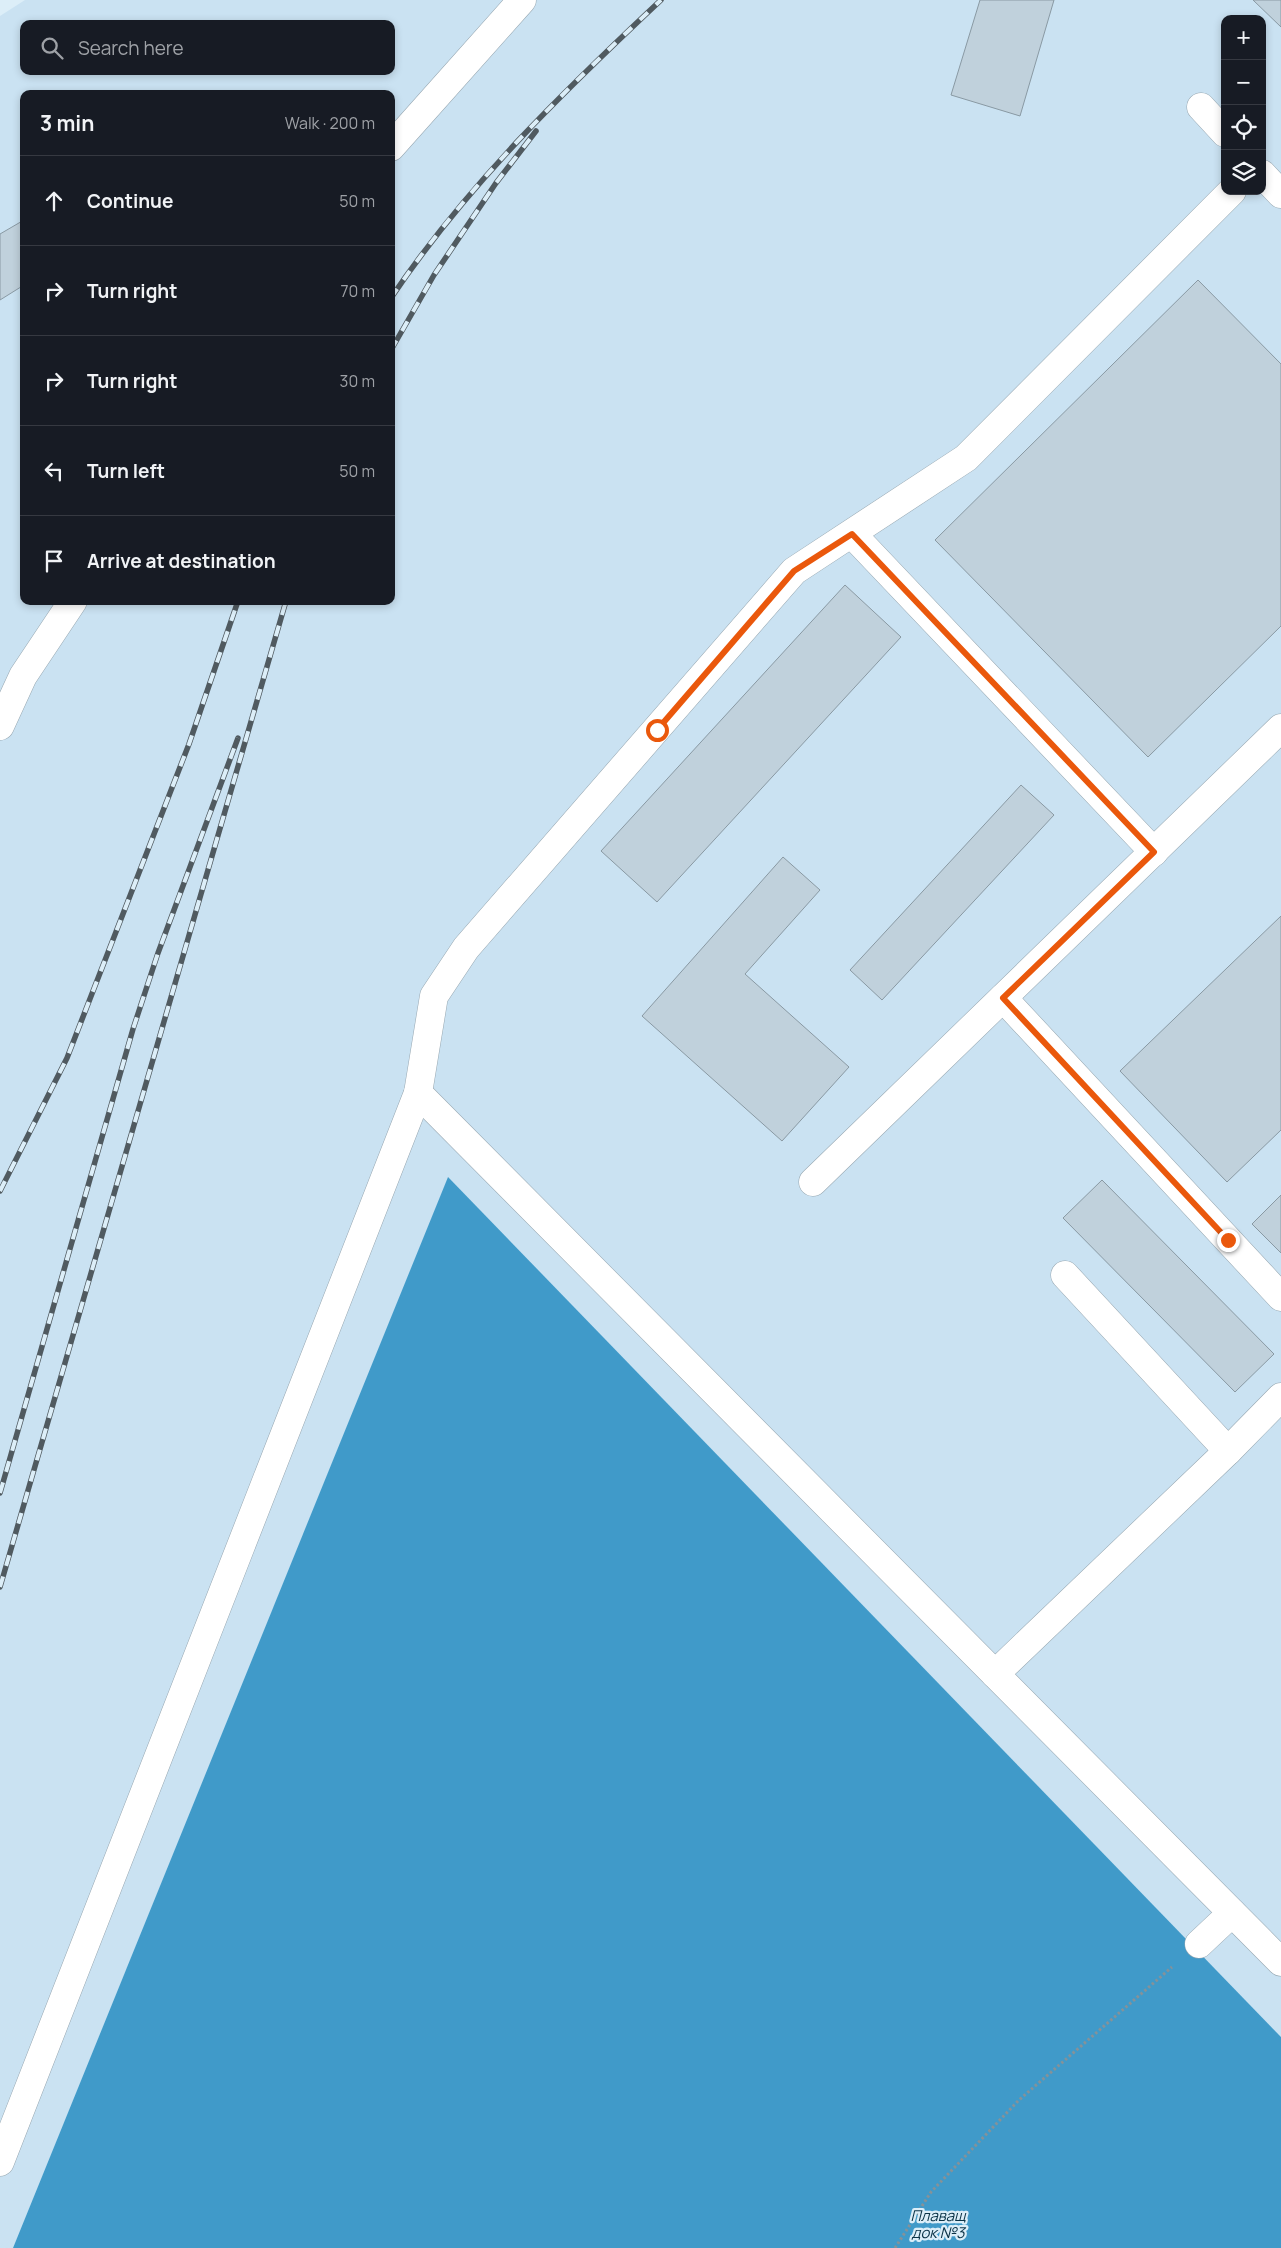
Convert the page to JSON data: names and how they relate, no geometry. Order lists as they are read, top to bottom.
{
  "water": ["Плаващ док №3"],
  "page": {
    "map_buttons": ["+", "−"],
    "search": "Search here",
    "heading": ["3 min", "Walk · 200 m"],
    "list": [
      ["Continue", "50 m"],
      ["Turn right", "70 m"],
      ["Turn right", "30 m"],
      ["Turn left", "50 m"],
      "Arrive at destination"
    ]
  }
}
